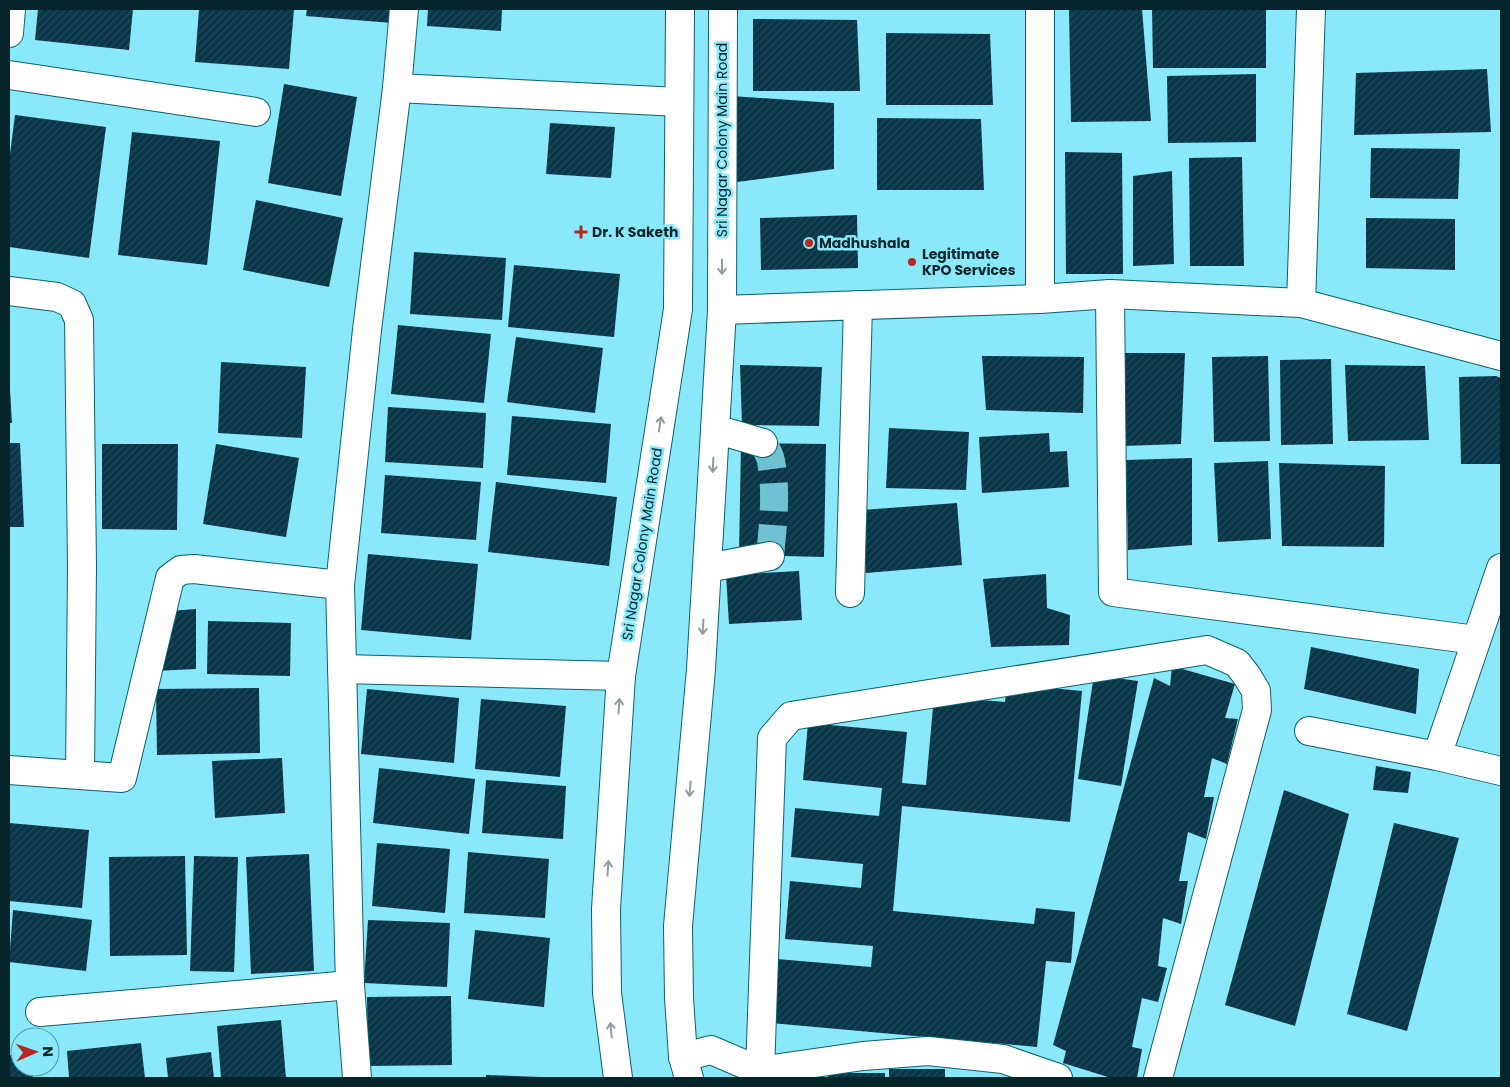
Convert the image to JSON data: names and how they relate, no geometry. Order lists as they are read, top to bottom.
{
  "streets": {
    "street": ["Sri Nagar Colony Main Road"]
  },
  "places": {
    "health": ["Dr. K Saketh"],
    "other": ["Madhushala", "Legitimate KPO Services"]
  },
  "north": "right"
}
